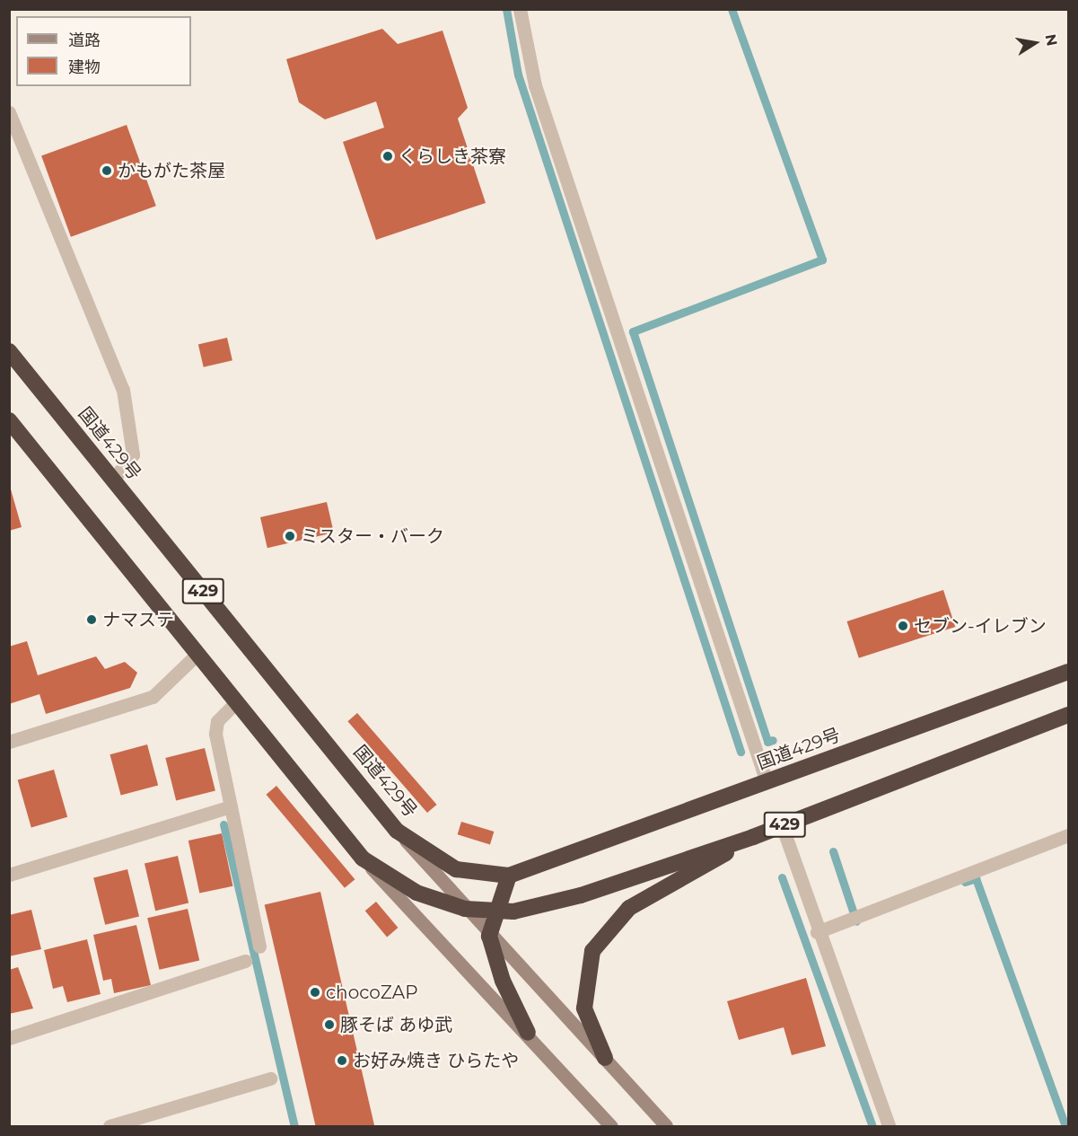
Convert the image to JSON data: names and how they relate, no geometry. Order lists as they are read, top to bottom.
{
  "streets": {
    "highway": ["国道429号", "429"]
  },
  "places": [
    "くらしき茶寮",
    "かもがた茶屋",
    "ミスター・バーク",
    "ナマステ",
    "セブン-イレブン",
    "chocoZAP",
    "豚そば あゆ武",
    "お好み焼き ひらたや"
  ],
  "legend": ["道路", "建物"],
  "north": "right"
}
